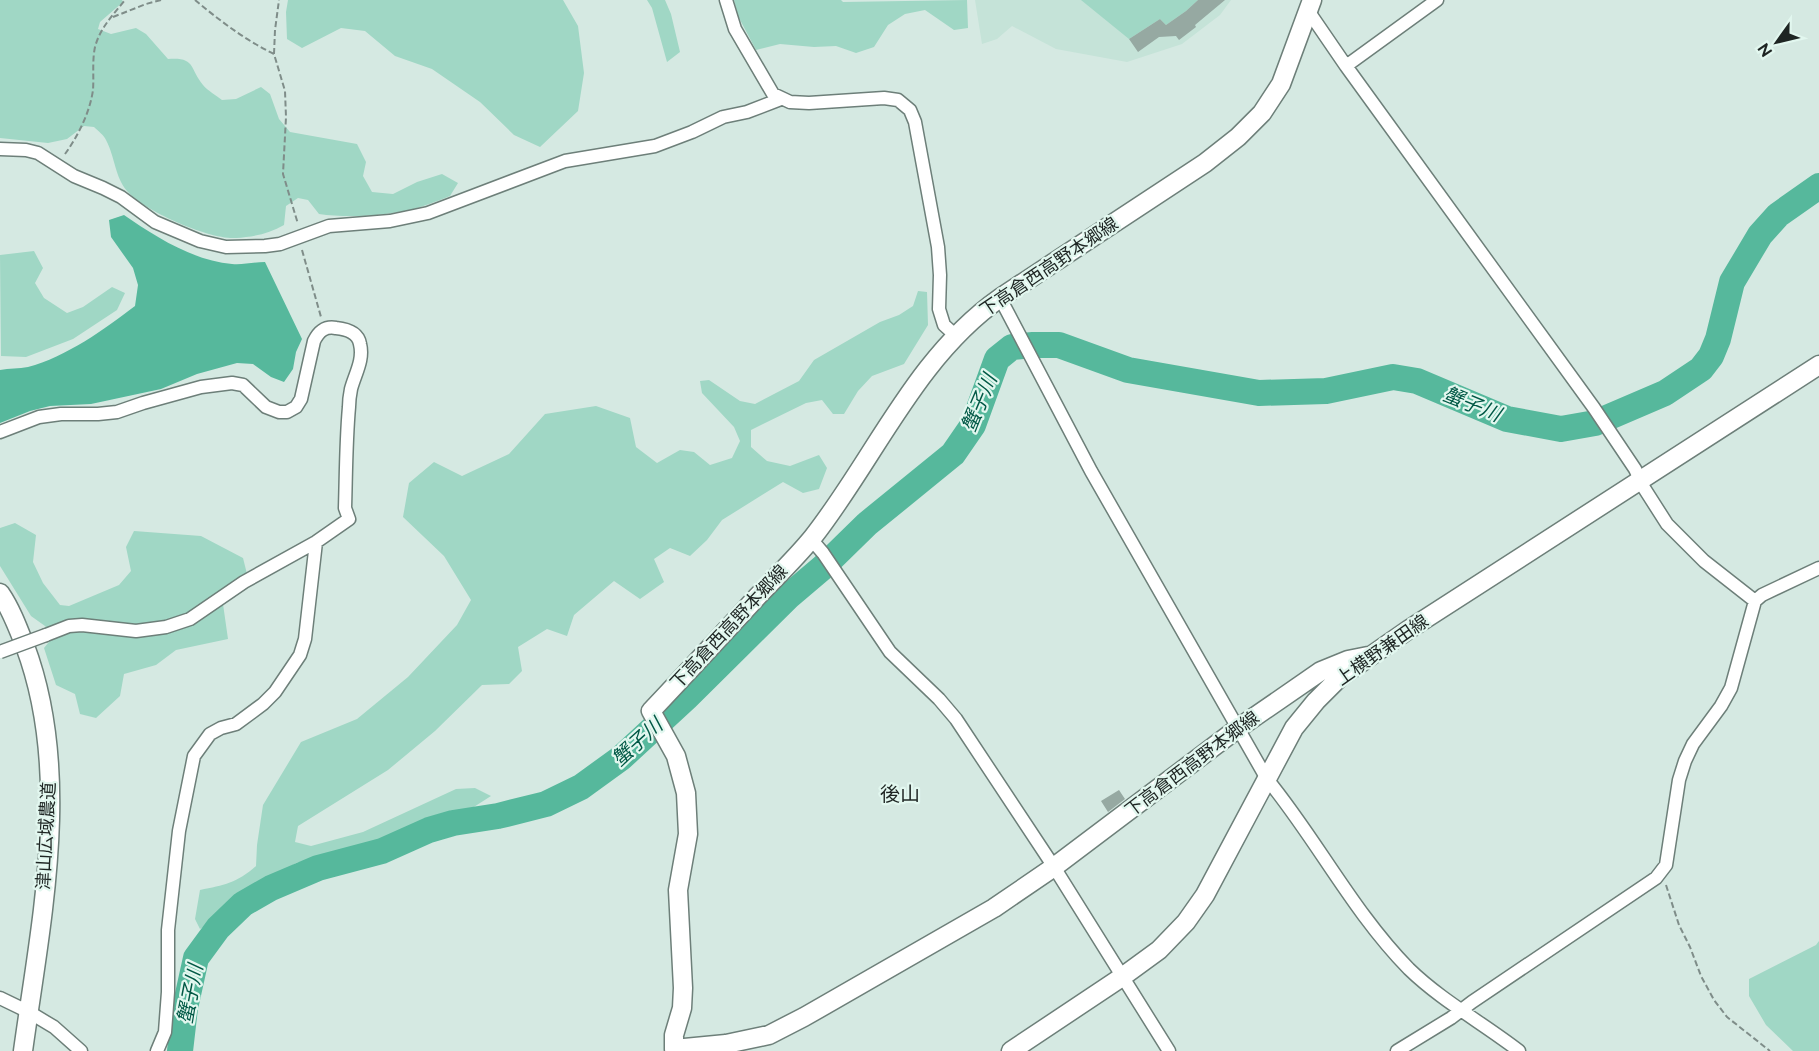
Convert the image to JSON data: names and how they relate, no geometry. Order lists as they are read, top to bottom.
{
  "streets": {
    "main road": ["下高倉西高野本郷線", "上横野兼田線", "津山広域農道"]
  },
  "crossings": [
    ["下高倉西高野本郷線", "上横野兼田線"]
  ],
  "districts": ["後山"],
  "water": ["蟹子川"],
  "north": "bottom left"
}
